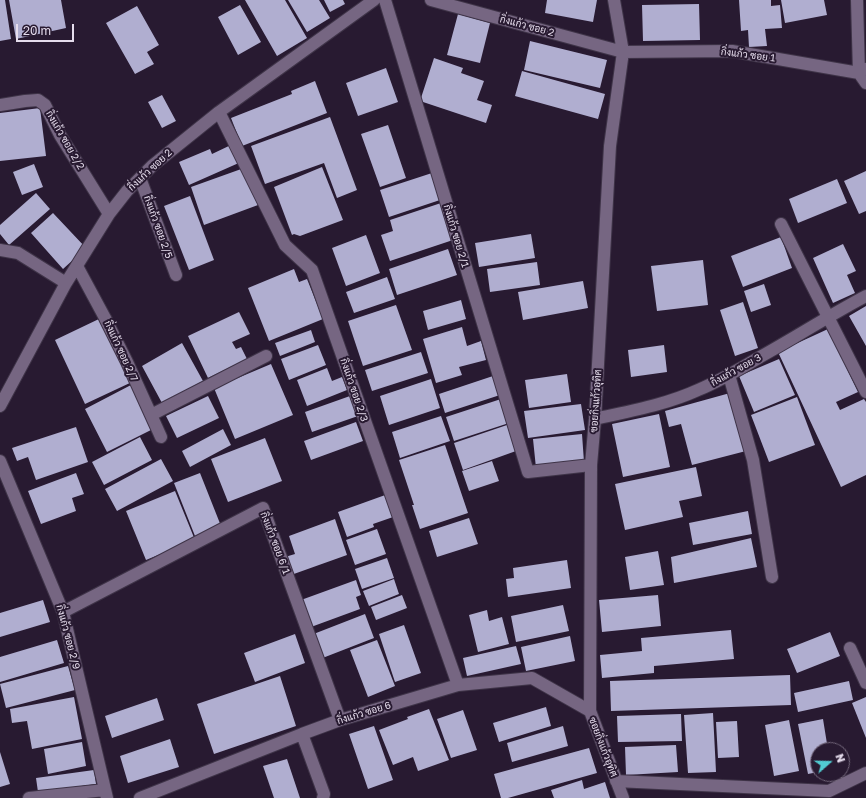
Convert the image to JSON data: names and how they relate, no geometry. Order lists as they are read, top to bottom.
{
  "streets": {
    "street": [
      "กิ่งแก้ว ซอย 2",
      "กิ่งแก้ว ซอย 1",
      "กิ่งแก้ว ซอย 2/2",
      "กิ่งแก้ว ซอย 2/5",
      "กิ่งแก้ว ซอย 2/1",
      "กิ่งแก้ว ซอย 2/7",
      "กิ่งแก้ว ซอย 3",
      "กิ่งแก้ว ซอย 2/3",
      "ซอยกิ่งแก้วอุทิศ",
      "กิ่งแก้ว ซอย 6/1",
      "กิ่งแก้ว ซอย 2/9",
      "กิ่งแก้ว ซอย 6"
    ]
  },
  "crossings": [
    ["กิ่งแก้ว ซอย 2", "กิ่งแก้ว ซอย 1"],
    ["กิ่งแก้ว ซอย 2", "กิ่งแก้ว ซอย 2/2"],
    ["กิ่งแก้ว ซอย 2", "กิ่งแก้ว ซอย 2/5"],
    ["กิ่งแก้ว ซอย 2", "กิ่งแก้ว ซอย 2/7"],
    ["กิ่งแก้ว ซอย 2", "กิ่งแก้ว ซอย 2/3"],
    ["กิ่งแก้ว ซอย 2", "ซอยกิ่งแก้วอุทิศ"],
    ["กิ่งแก้ว ซอย 1", "ซอยกิ่งแก้วอุทิศ"],
    ["กิ่งแก้ว ซอย 2/1", "ซอยกิ่งแก้วอุทิศ"],
    ["กิ่งแก้ว ซอย 3", "ซอยกิ่งแก้วอุทิศ"],
    ["กิ่งแก้ว ซอย 2/3", "กิ่งแก้ว ซอย 6"],
    ["ซอยกิ่งแก้วอุทิศ", "กิ่งแก้ว ซอย 6"],
    ["กิ่งแก้ว ซอย 6/1", "กิ่งแก้ว ซอย 2/9"],
    ["กิ่งแก้ว ซอย 6/1", "กิ่งแก้ว ซอย 6"]
  ],
  "scale_bar": "20 m",
  "north": "right"
}
